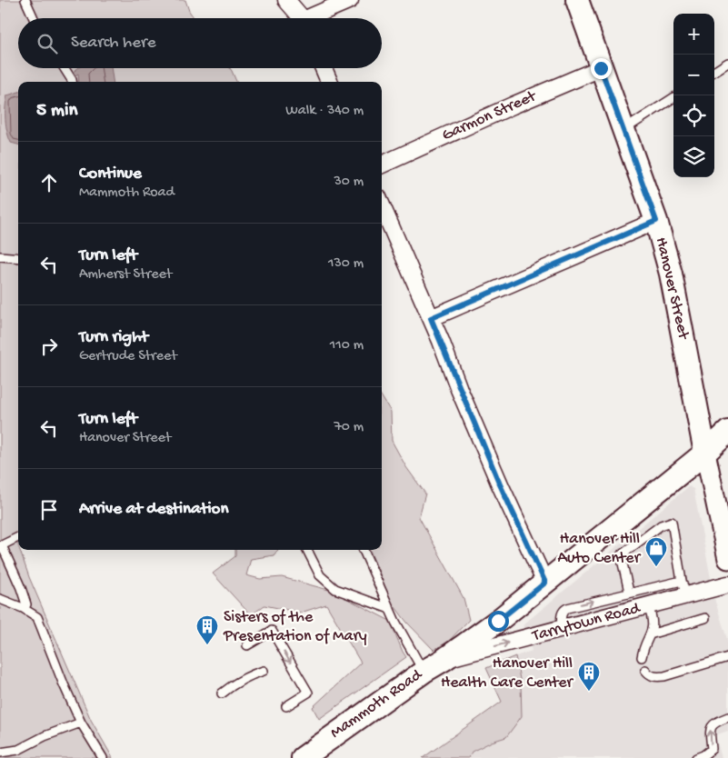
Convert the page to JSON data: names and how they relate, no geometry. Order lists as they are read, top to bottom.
{
  "streets": {
    "main road": ["Hanover Street", "Mammoth Road"],
    "street": ["Garmon Street", "Tarrytown Road"]
  },
  "crossings": [
    ["Garmon Street", "Hanover Street"],
    ["Hanover Street", "Mammoth Road"],
    ["Tarrytown Road", "Mammoth Road"]
  ],
  "one_way": ["Tarrytown Road"],
  "places": {
    "shop": ["Hanover Hill Auto Center"],
    "building": ["Sisters of the Presentation of Mary", "Hanover Hill Health Care Center"]
  },
  "page": {
    "map_buttons": ["+", "−"],
    "search": "Search here",
    "heading": ["5 min", "Walk · 340 m"],
    "list": [
      ["Continue", "Mammoth Road", "30 m"],
      ["Turn left", "Amherst Street", "130 m"],
      ["Turn right", "Gertrude Street", "110 m"],
      ["Turn left", "Hanover Street", "70 m"],
      "Arrive at destination"
    ]
  }
}
